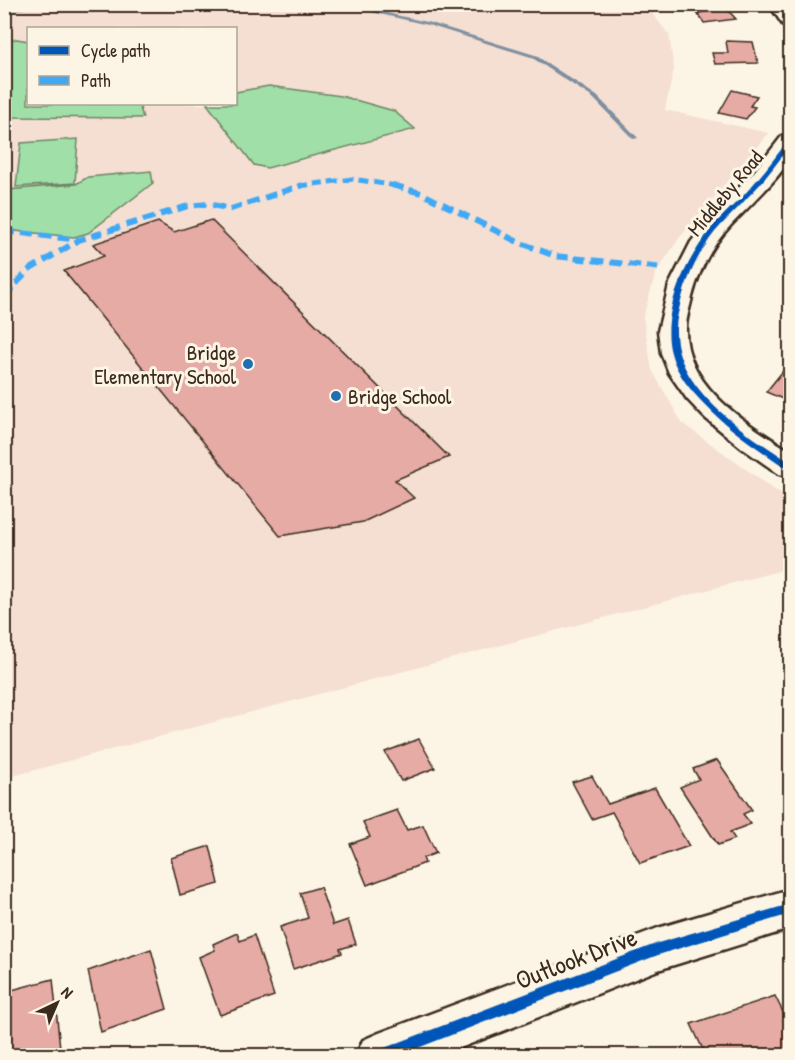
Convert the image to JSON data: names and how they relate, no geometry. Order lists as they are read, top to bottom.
{
  "streets": {
    "street": ["Middleby Road", "Outlook Drive"]
  },
  "places": ["Bridge Elementary School", "Bridge School"],
  "legend": ["Cycle path", "Path"],
  "north": "top right"
}
